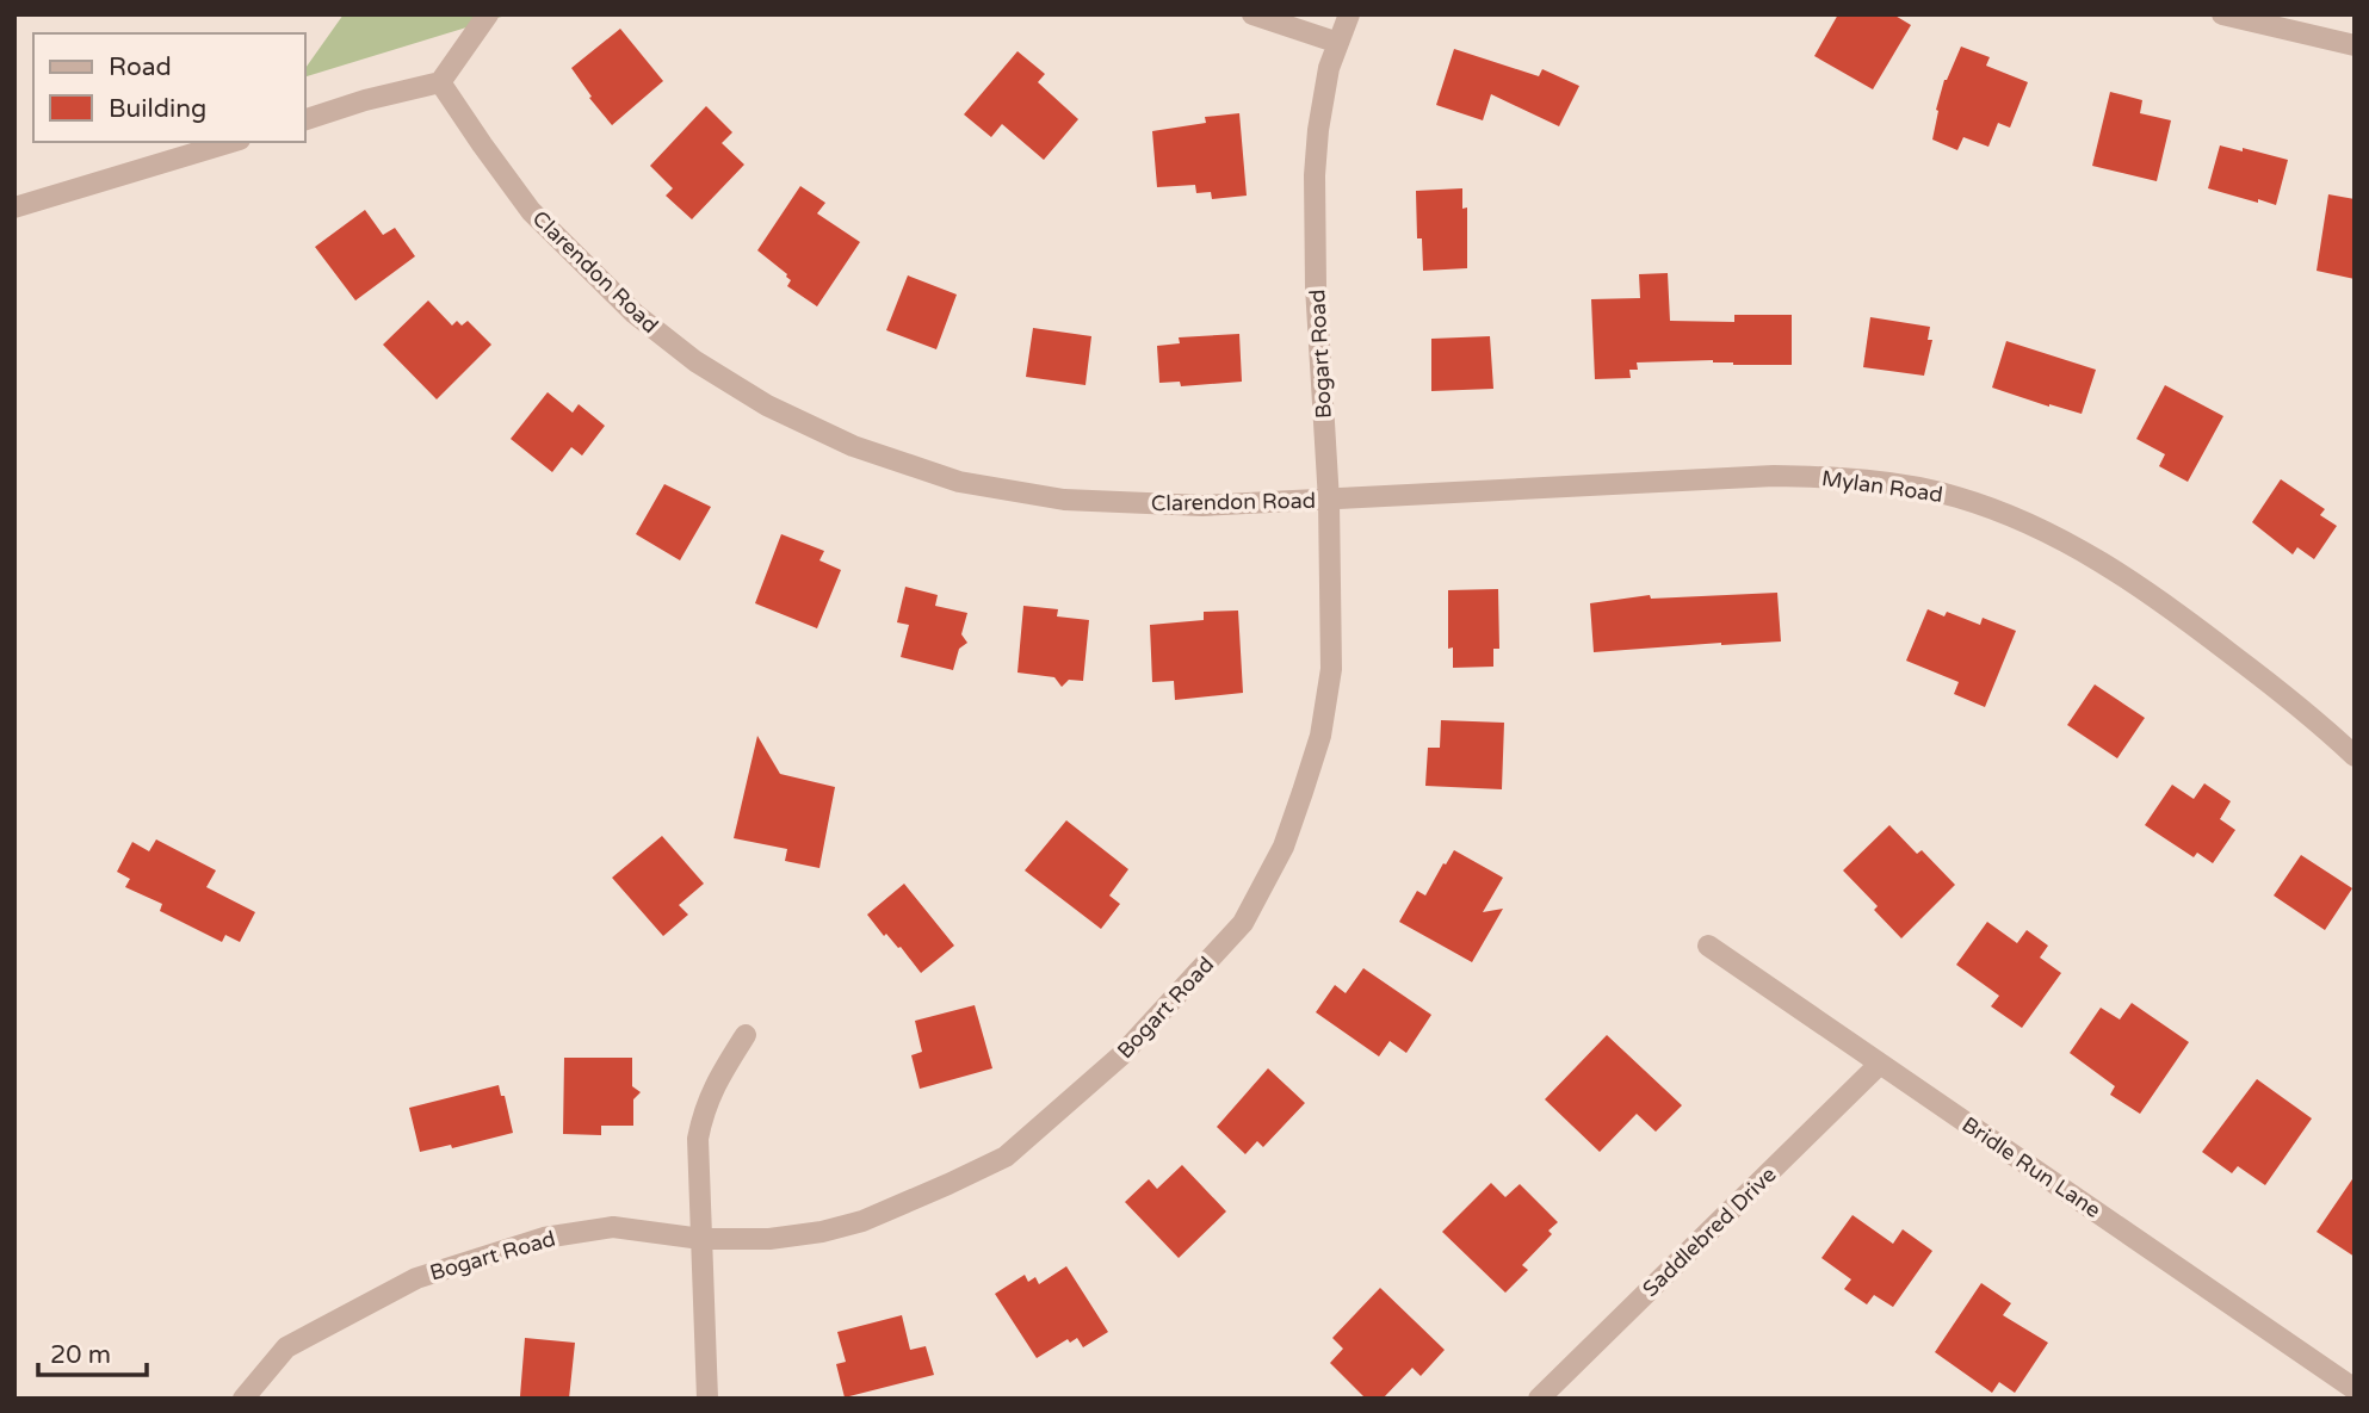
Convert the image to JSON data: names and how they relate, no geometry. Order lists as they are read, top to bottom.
{
  "streets": {
    "street": [
      "Clarendon Road",
      "Bogart Road",
      "Mylan Road",
      "Bridle Run Lane",
      "Saddlebred Drive"
    ]
  },
  "crossings": [
    ["Clarendon Road", "Bogart Road"],
    ["Clarendon Road", "Mylan Road"],
    ["Bogart Road", "Mylan Road"],
    ["Bridle Run Lane", "Saddlebred Drive"]
  ],
  "legend": ["Road", "Building"],
  "scale_bar": "20 m"
}
